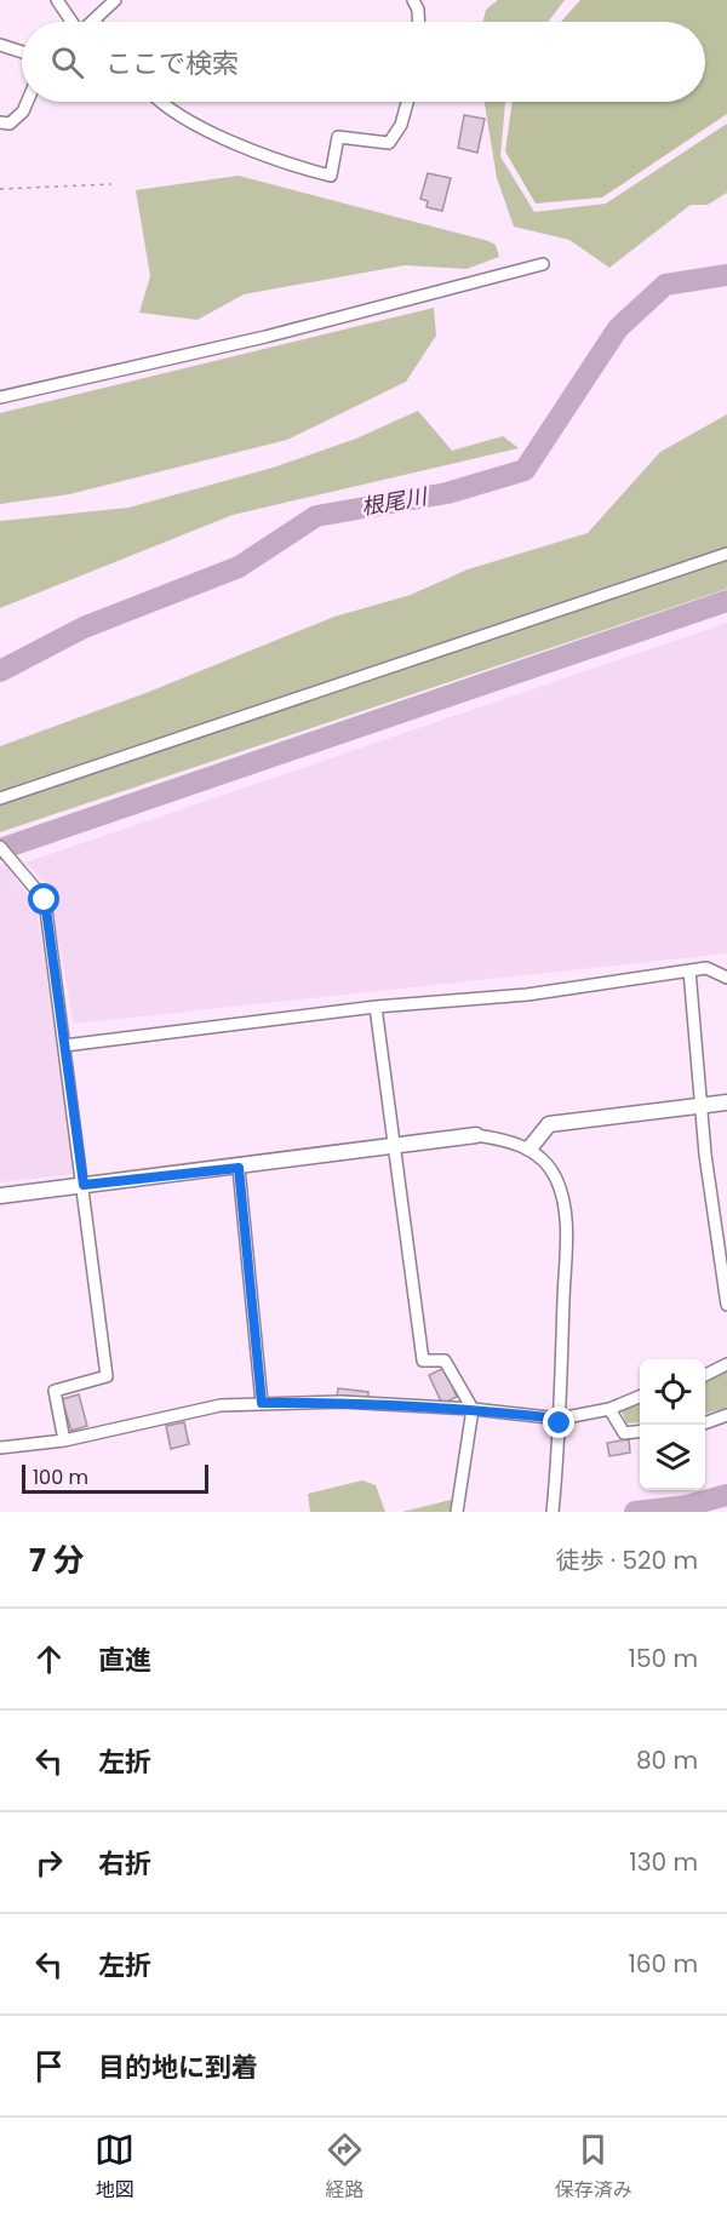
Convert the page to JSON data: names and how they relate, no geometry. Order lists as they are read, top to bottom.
{
  "water": ["根尾川"],
  "scale_bar": "100 m",
  "page": {
    "search": "ここで検索",
    "scale": "100 m",
    "heading": ["7 分", "徒歩 · 520 m"],
    "list": [
      ["直進", "150 m"],
      ["左折", "80 m"],
      ["右折", "130 m"],
      ["左折", "160 m"],
      "目的地に到着"
    ],
    "nav": ["地図", "経路", "保存済み"]
  }
}
